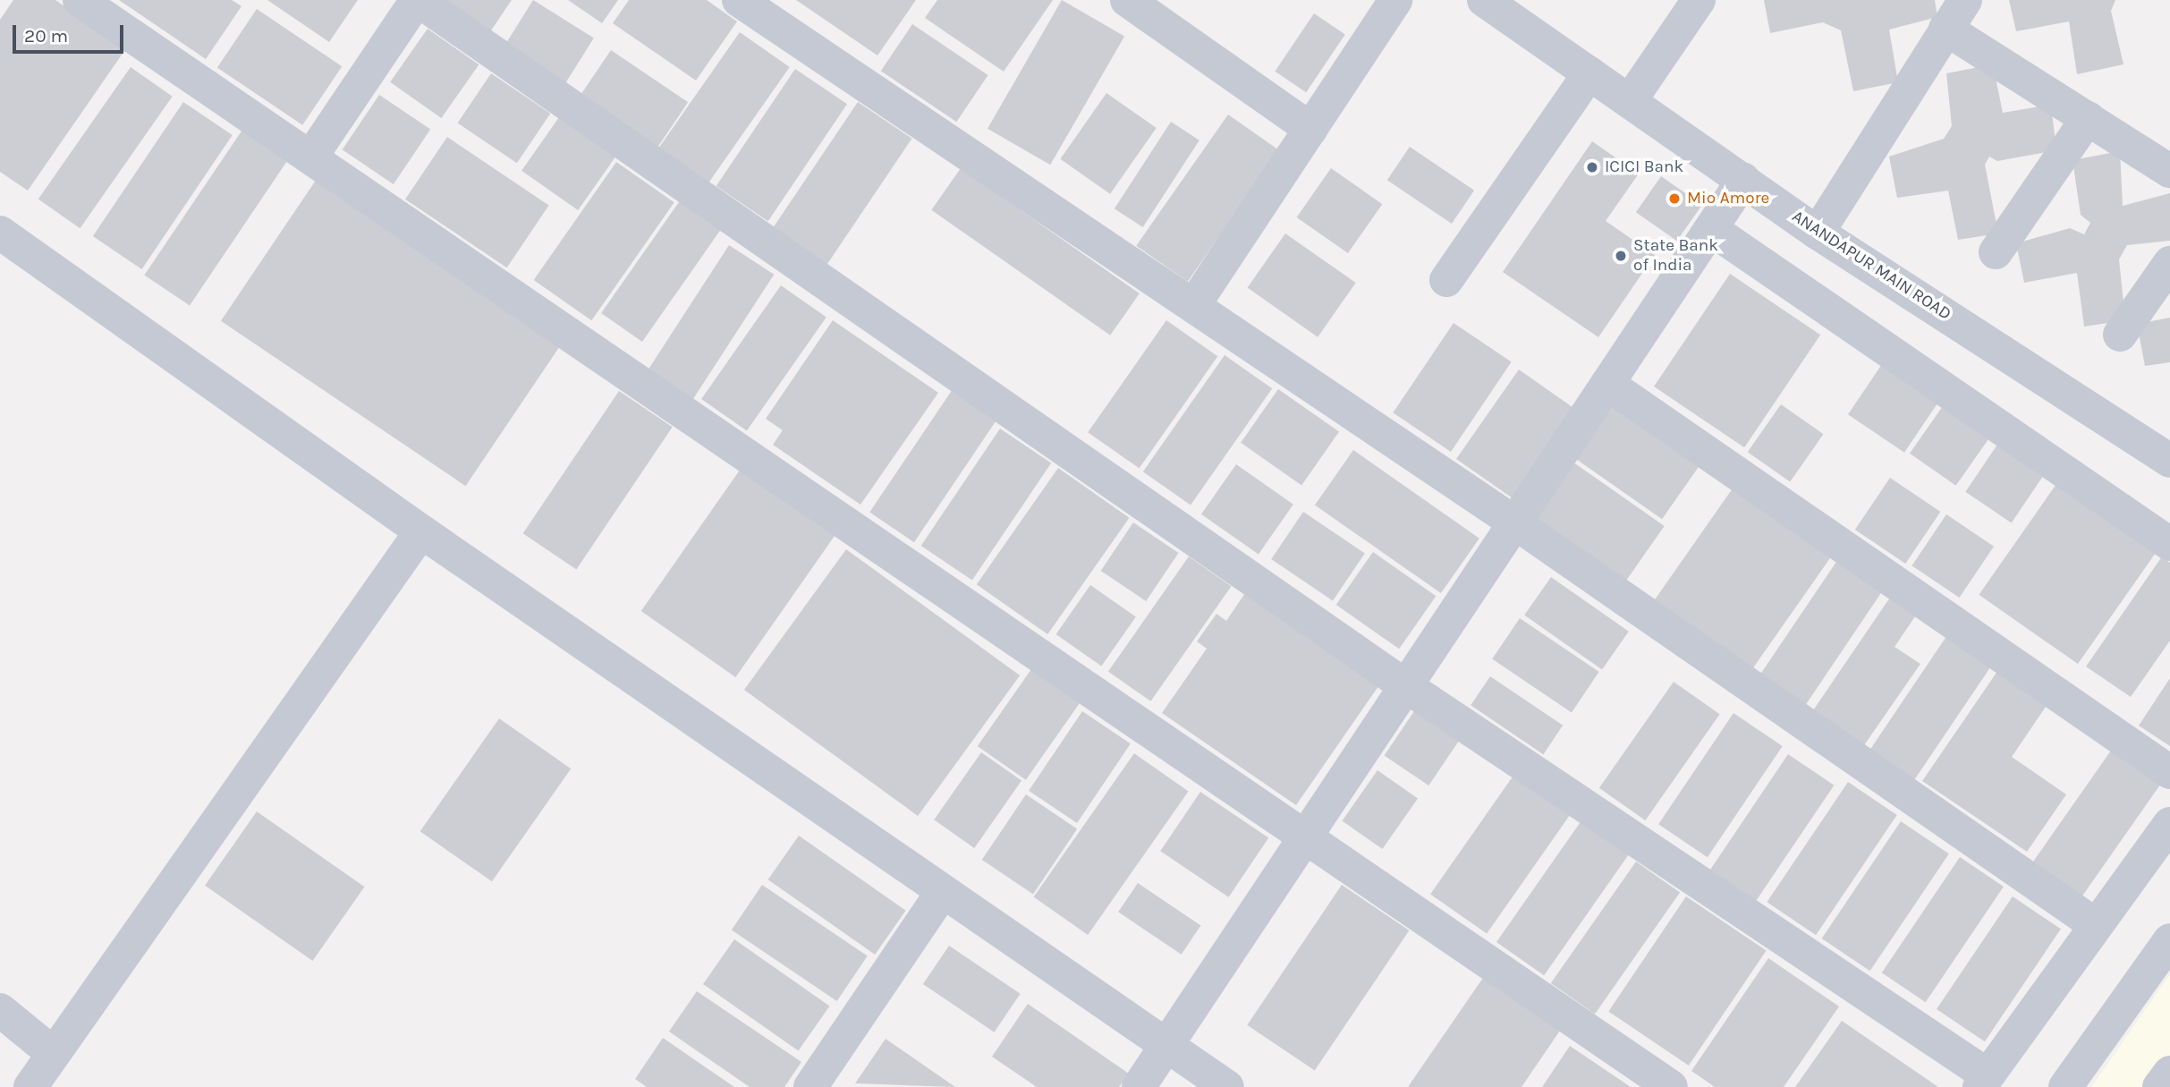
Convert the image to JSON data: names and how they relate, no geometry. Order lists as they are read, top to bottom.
{
  "streets": {
    "street": ["ANANDAPUR MAIN ROAD"]
  },
  "places": ["ICICI Bank", "Mio Amore", "State Bank of India"],
  "scale_bar": "20 m"
}
